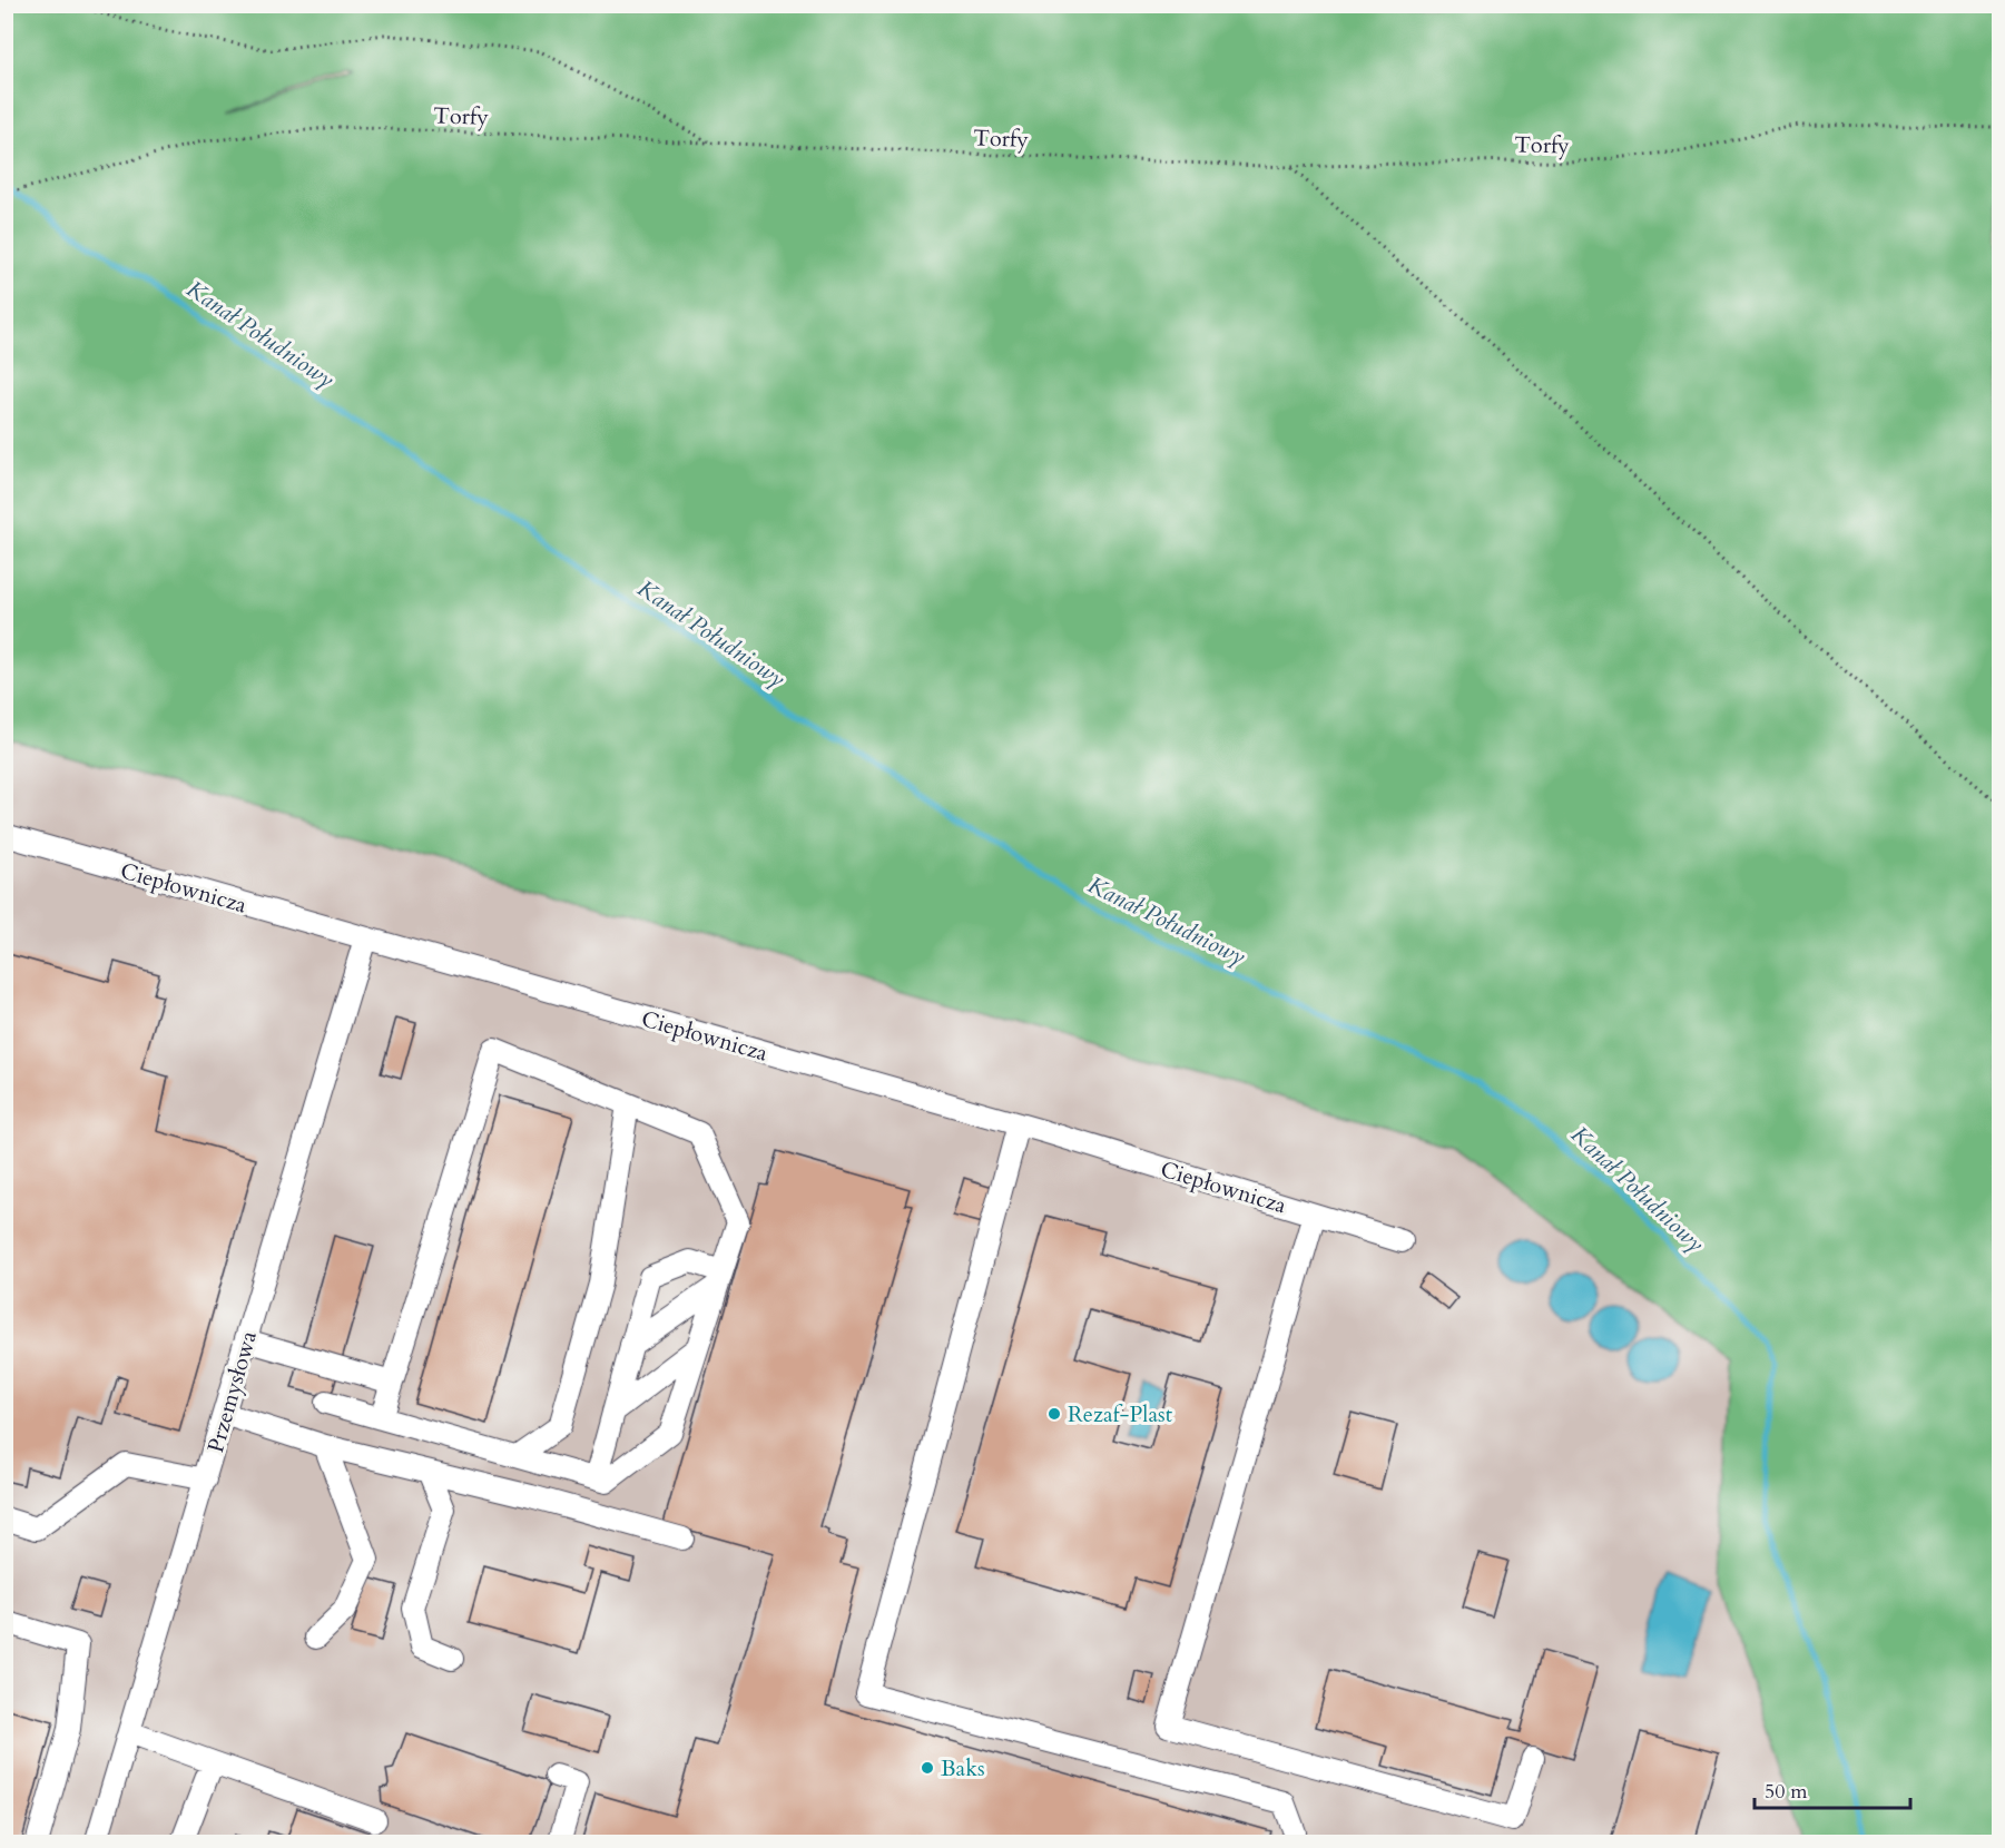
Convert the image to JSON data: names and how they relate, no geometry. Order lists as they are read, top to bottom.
{
  "streets": {
    "street": ["Ciepłownicza", "Przemysłowa"],
    "path": ["Torfy"]
  },
  "crossings": [
    ["Ciepłownicza", "Przemysłowa"]
  ],
  "water": ["Kanał Południowy"],
  "places": ["Rezaf-Plast", "Baks"],
  "scale_bar": "50 m"
}
